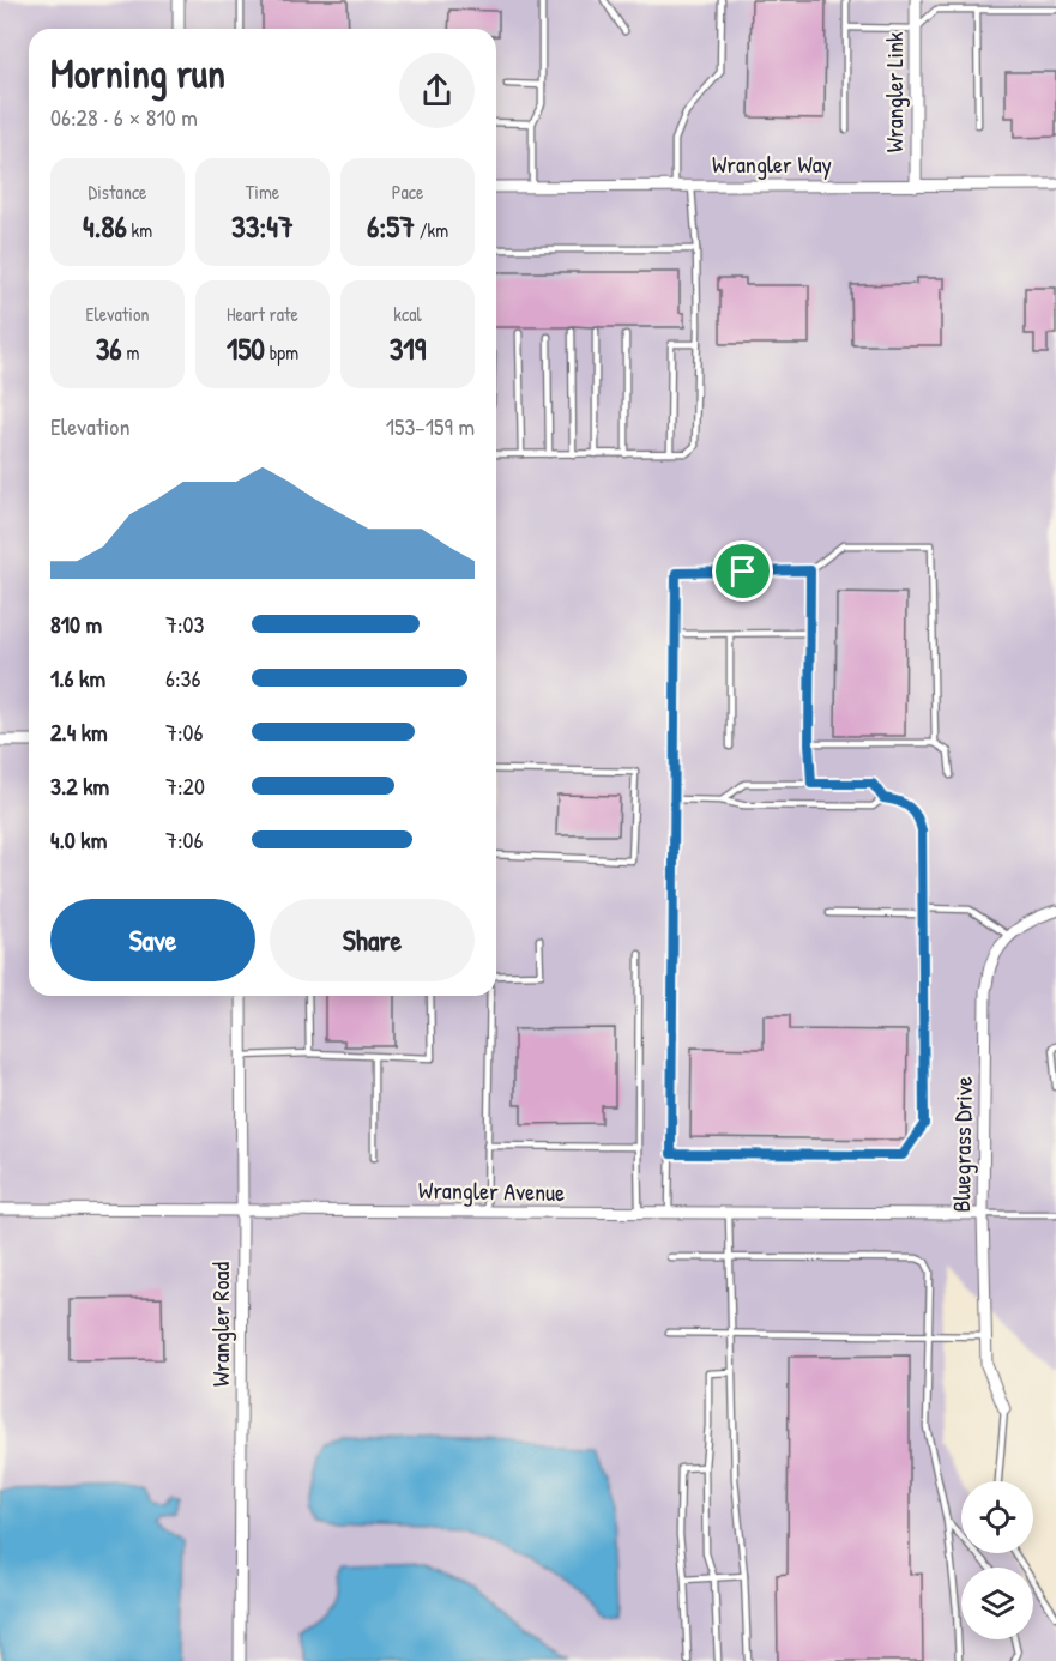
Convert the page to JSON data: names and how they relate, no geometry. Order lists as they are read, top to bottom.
{
  "streets": {
    "street": [
      "Wrangler Link",
      "Wrangler Way",
      "Bluegrass Drive",
      "Wrangler Avenue",
      "Wrangler Road"
    ]
  },
  "crossings": [
    ["Wrangler Link", "Wrangler Way"],
    ["Bluegrass Drive", "Wrangler Avenue"],
    ["Wrangler Avenue", "Wrangler Road"]
  ],
  "page": {
    "heading": ["Morning run", "06:28 · 6 × 810 m"],
    "stats": [
      ["Distance", "4.86 km"],
      ["Time", "33:47"],
      ["Pace", "6:57 /km"],
      ["Elevation", "36 m"],
      ["Heart rate", "150 bpm"],
      ["kcal", "319"]
    ],
    "chart": ["Elevation", "153–159 m"],
    "list": [
      {
        "name": "810 m",
        "note": "7:03"
      },
      {
        "name": "1.6 km",
        "note": "6:36"
      },
      {
        "name": "2.4 km",
        "note": "7:06"
      },
      {
        "name": "3.2 km",
        "note": "7:20"
      },
      {
        "name": "4.0 km",
        "note": "7:06"
      }
    ],
    "buttons": ["Save", "Share"]
  }
}
